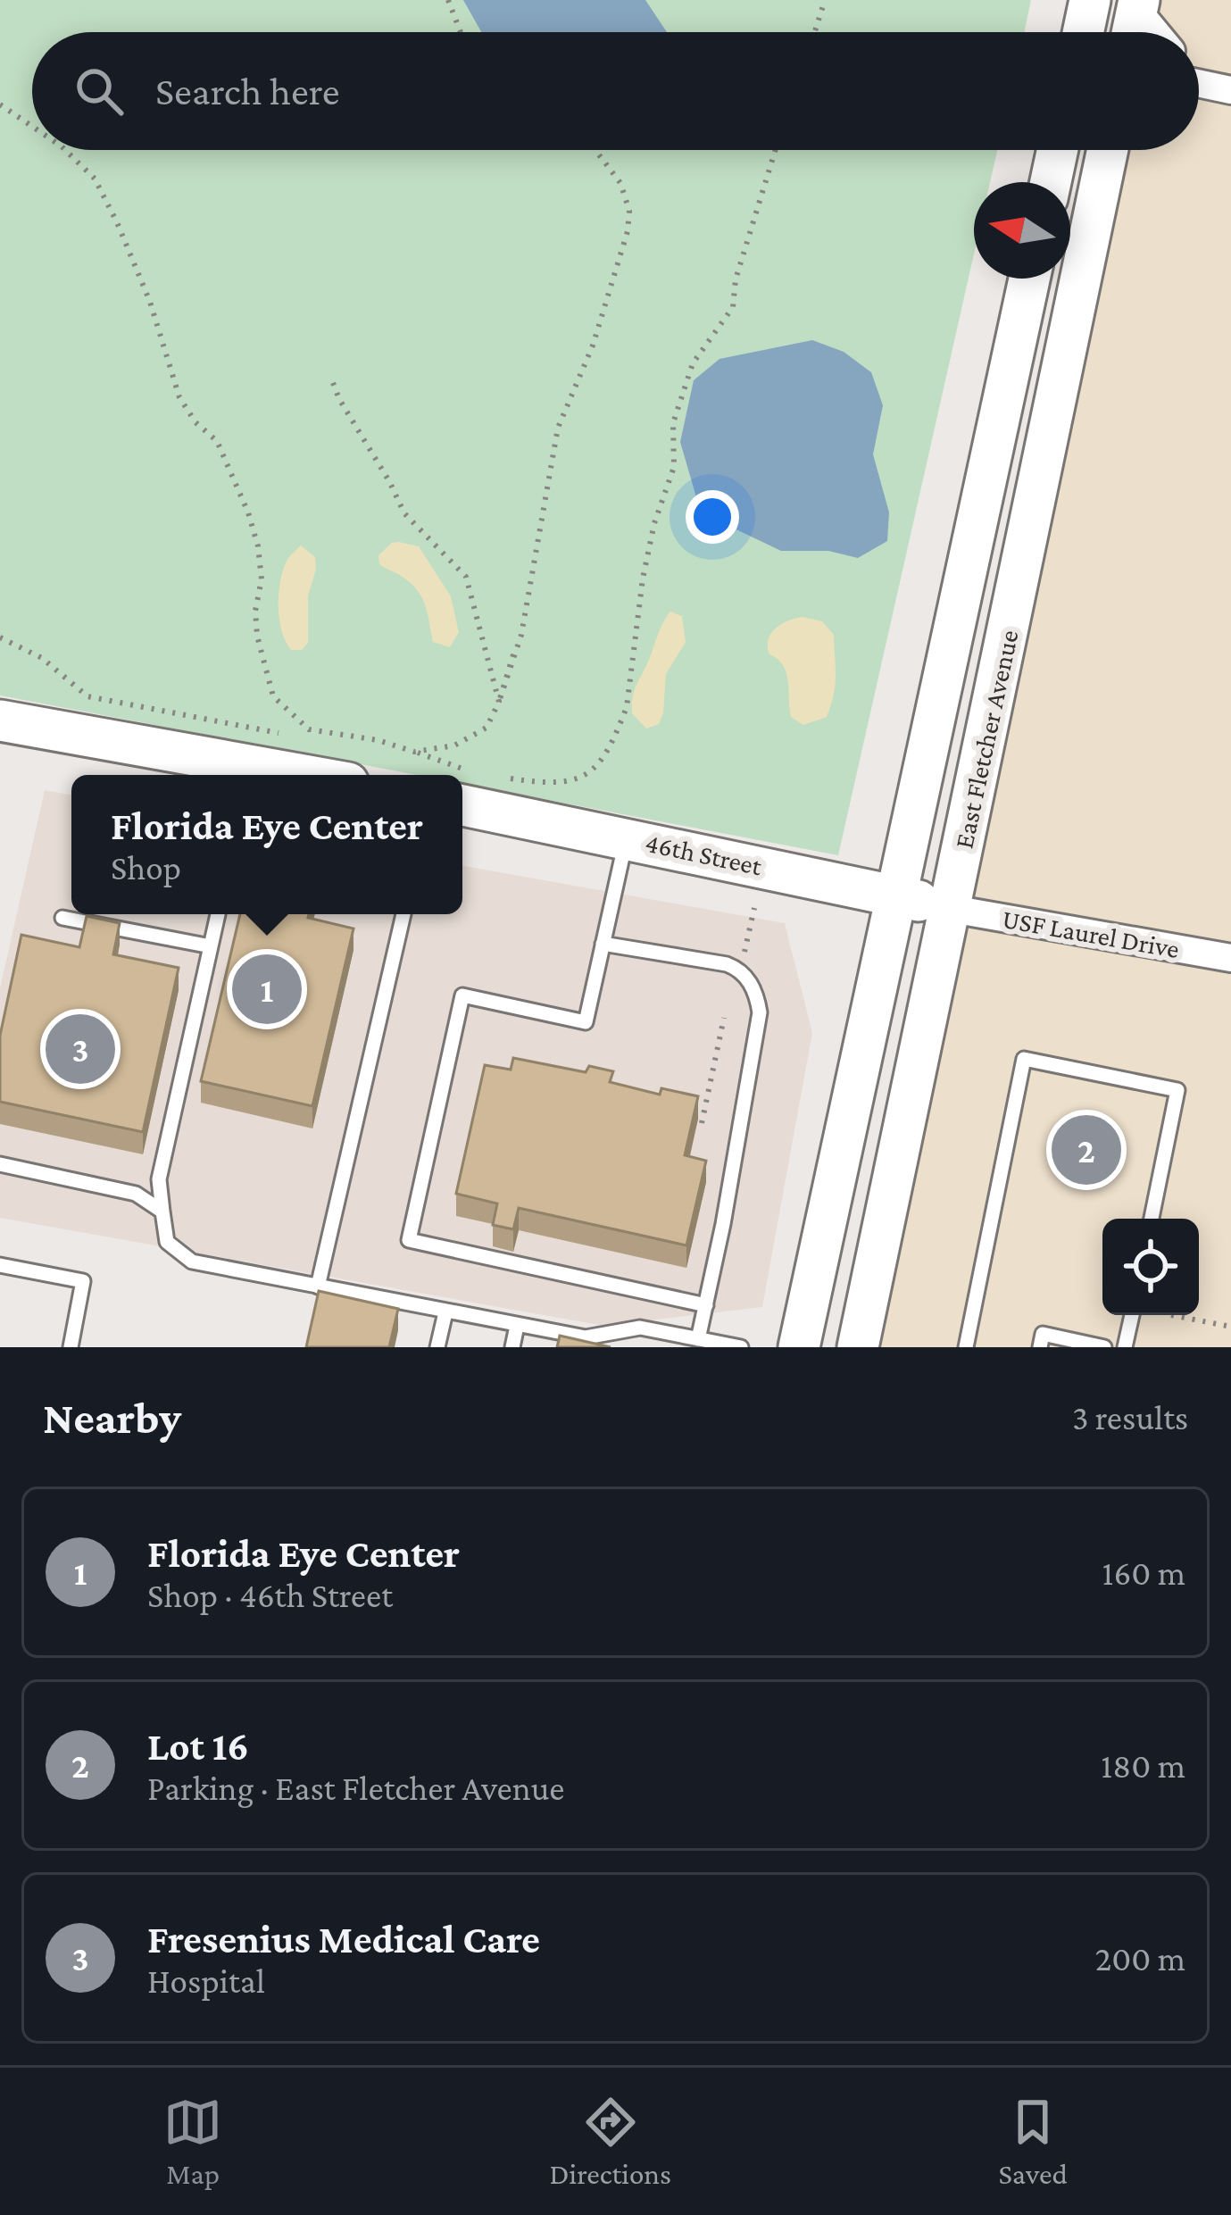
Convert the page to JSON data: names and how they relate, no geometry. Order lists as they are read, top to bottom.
{
  "streets": {
    "main road": ["East Fletcher Avenue", "46th Street"],
    "street": ["USF Laurel Drive"]
  },
  "crossings": [
    ["East Fletcher Avenue", "46th Street"],
    ["East Fletcher Avenue", "USF Laurel Drive"],
    ["46th Street", "USF Laurel Drive"]
  ],
  "north": "left",
  "page": {
    "search": "Search here",
    "popup": ["Florida Eye Center", "Shop"],
    "pins": ["1", "3", "2"],
    "heading": ["Nearby", "3 results"],
    "list": [
      {
        "mark": "1",
        "name": "Florida Eye Center",
        "note": "Shop · 46th Street",
        "value": "160 m"
      },
      {
        "mark": "2",
        "name": "Lot 16",
        "note": "Parking · East Fletcher Avenue",
        "value": "180 m"
      },
      {
        "mark": "3",
        "name": "Fresenius Medical Care",
        "note": "Hospital",
        "value": "200 m"
      }
    ],
    "nav": ["Map", "Directions", "Saved"]
  }
}
